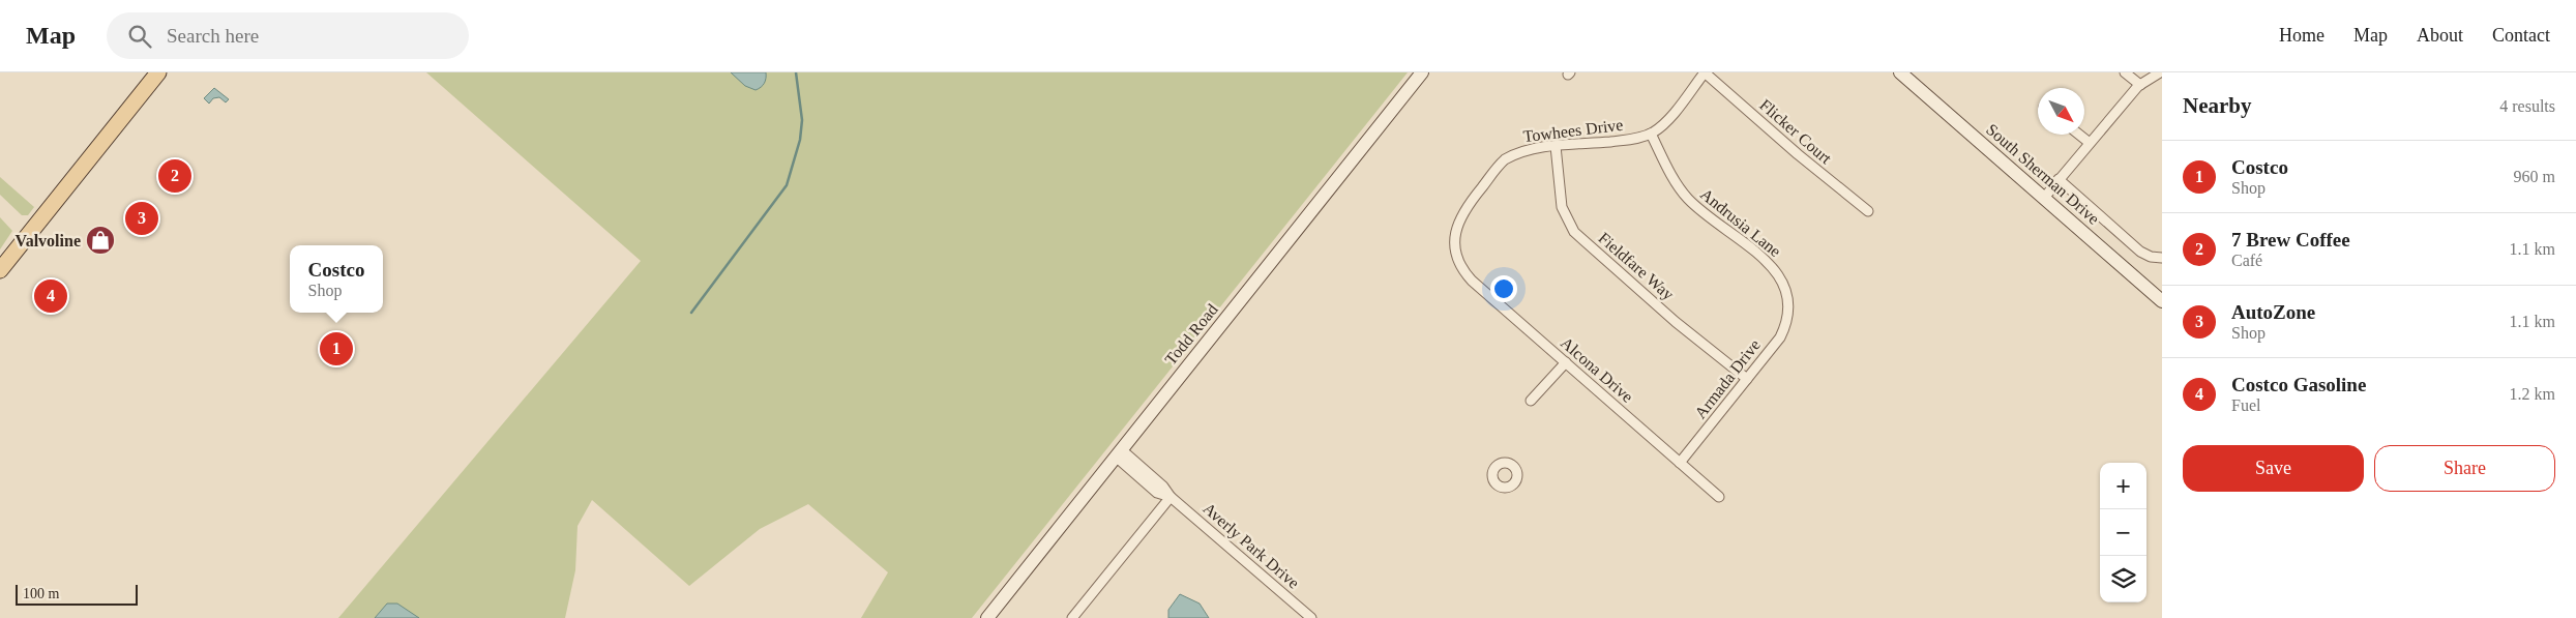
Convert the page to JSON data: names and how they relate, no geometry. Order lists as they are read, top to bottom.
{
  "streets": {
    "street": [
      "Towhees Drive",
      "Flicker Court",
      "South Sherman Drive",
      "Andrusia Lane",
      "Fieldfare Way",
      "Todd Road",
      "Alcona Drive",
      "Armada Drive",
      "Averly Park Drive"
    ]
  },
  "crossings": [
    ["Towhees Drive", "Flicker Court"],
    ["Towhees Drive", "Andrusia Lane"],
    ["Towhees Drive", "Fieldfare Way"],
    ["Towhees Drive", "Alcona Drive"],
    ["Andrusia Lane", "Armada Drive"],
    ["Fieldfare Way", "Armada Drive"],
    ["Todd Road", "Averly Park Drive"],
    ["Alcona Drive", "Armada Drive"]
  ],
  "places": {
    "shop": ["Valvoline"]
  },
  "scale_bar": "100 m",
  "north": "bottom right",
  "page": {
    "header": "Map",
    "search": "Search here",
    "nav": [
      "Home",
      "Map",
      "About",
      "Contact"
    ],
    "heading": ["Nearby", "4 results"],
    "list": [
      {
        "mark": "1",
        "name": "Costco",
        "note": "Shop",
        "value": "960 m"
      },
      {
        "mark": "2",
        "name": "7 Brew Coffee",
        "note": "Café",
        "value": "1.1 km"
      },
      {
        "mark": "3",
        "name": "AutoZone",
        "note": "Shop",
        "value": "1.1 km"
      },
      {
        "mark": "4",
        "name": "Costco Gasoline",
        "note": "Fuel",
        "value": "1.2 km"
      }
    ],
    "pins": [
      "2",
      "3",
      "4",
      "1"
    ],
    "popup": ["Costco", "Shop"],
    "buttons": ["Save", "Share"],
    "map_buttons": ["+", "−"],
    "scale": "100 m"
  }
}
